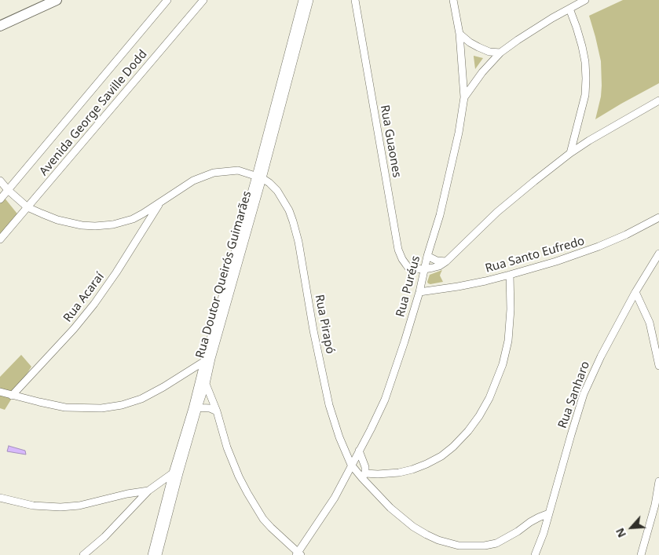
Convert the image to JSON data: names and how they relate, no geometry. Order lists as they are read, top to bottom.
{
  "streets": {
    "street": [
      "Avenida George Saville Dodd",
      "Rua Guaones",
      "Rua Santo Eufredo",
      "Rua Doutor Queirós Guimarães",
      "Rua Puréus",
      "Rua Acaraí",
      "Rua Pirapó",
      "Rua Sanharo"
    ]
  },
  "crossings": [
    ["Rua Guaones", "Rua Puréus"],
    ["Rua Santo Eufredo", "Rua Puréus"],
    ["Rua Doutor Queirós Guimarães", "Rua Pirapó"],
    ["Rua Puréus", "Rua Pirapó"],
    ["Rua Pirapó", "Rua Sanharo"]
  ],
  "north": "bottom left"
}
